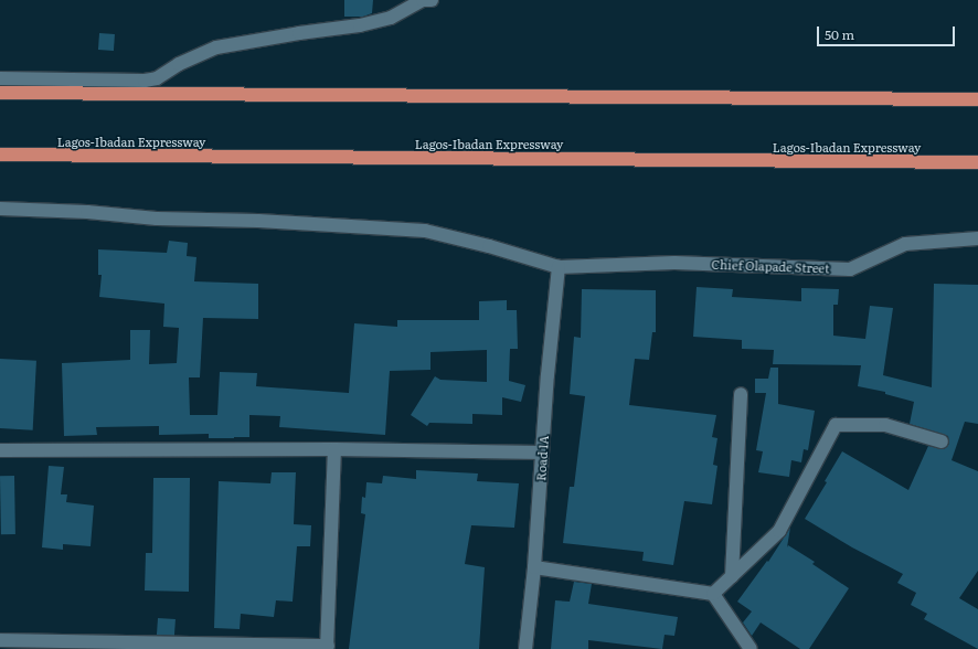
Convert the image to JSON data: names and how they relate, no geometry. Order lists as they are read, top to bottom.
{
  "streets": {
    "highway": ["Lagos-Ibadan Expressway"],
    "street": ["Chief Olapade Street", "Road 1A"]
  },
  "crossings": [
    ["Chief Olapade Street", "Road 1A"]
  ],
  "scale_bar": "50 m"
}
